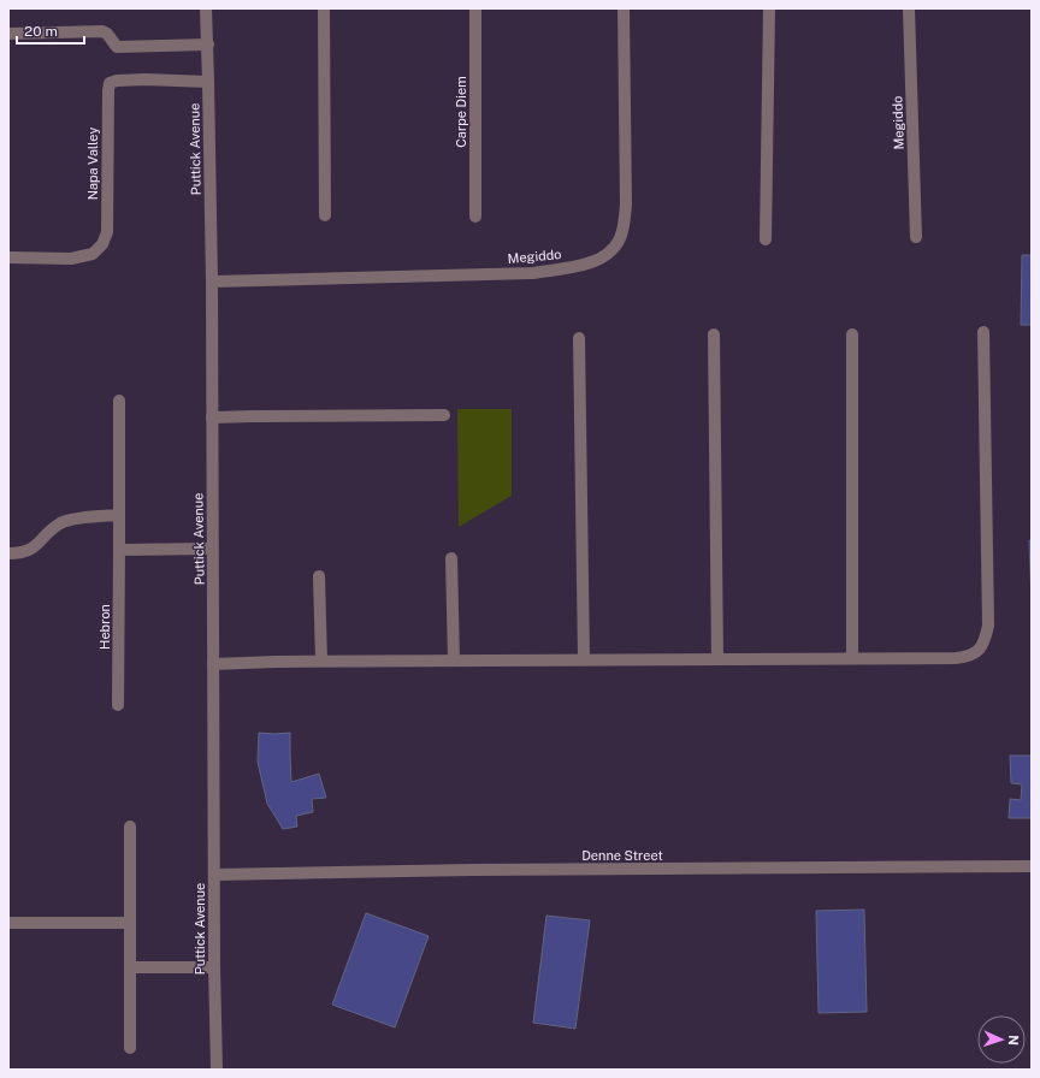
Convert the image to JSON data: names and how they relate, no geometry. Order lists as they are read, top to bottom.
{
  "streets": {
    "street": [
      "Carpe Diem",
      "Megiddo",
      "Puttick Avenue",
      "Napa Valley",
      "Hebron",
      "Denne Street"
    ]
  },
  "crossings": [
    ["Megiddo", "Puttick Avenue"],
    ["Puttick Avenue", "Napa Valley"],
    ["Puttick Avenue", "Denne Street"]
  ],
  "scale_bar": "20 m",
  "north": "right"
}
